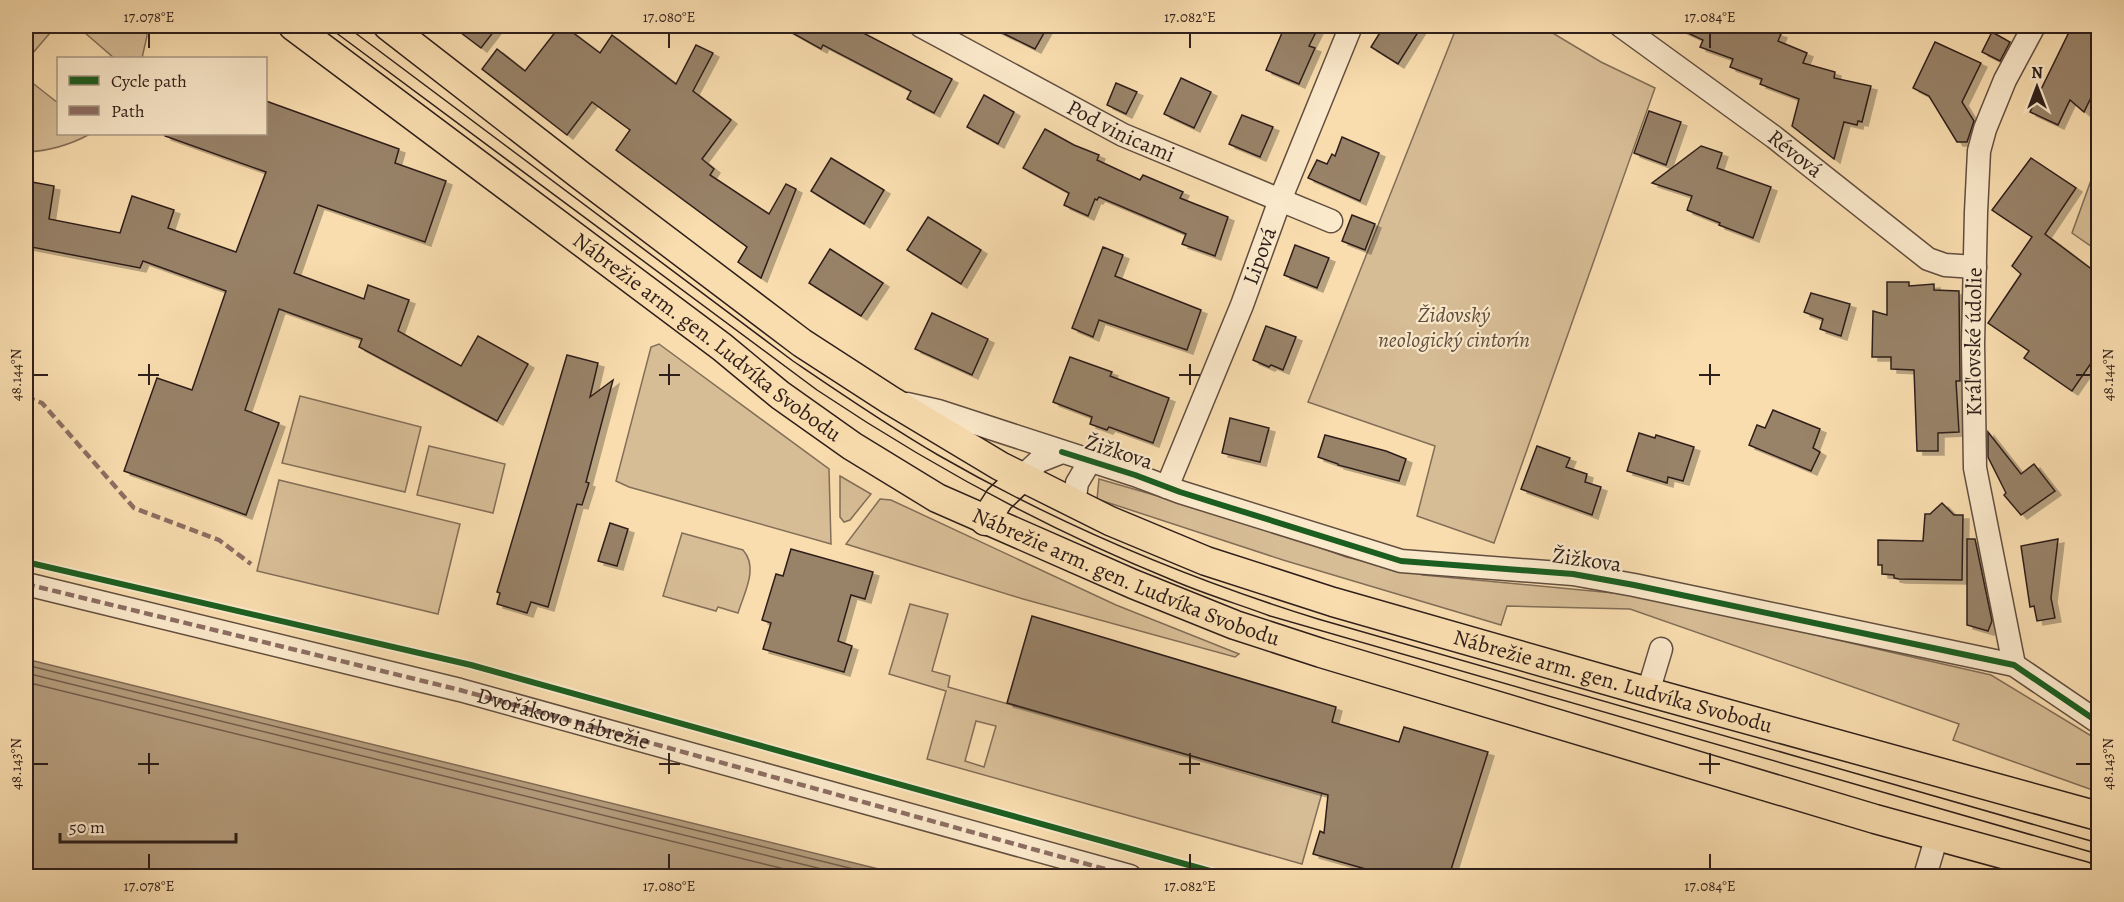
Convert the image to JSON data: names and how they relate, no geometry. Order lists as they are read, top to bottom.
{
  "streets": {
    "main road": ["Nábrežie arm. gen. Ludvíka Svobodu"],
    "street": [
      "Pod vinicami",
      "Révová",
      "Lipová",
      "Kráľovské údolie",
      "Žižkova",
      "Dvořákovo nábrežie"
    ]
  },
  "crossings": [
    ["Pod vinicami", "Lipová"],
    ["Révová", "Kráľovské údolie"],
    ["Lipová", "Žižkova"],
    ["Nábrežie arm. gen. Ludvíka Svobodu", "Žižkova"],
    ["Kráľovské údolie", "Žižkova"]
  ],
  "parks": ["Židovský neologický cintorín"],
  "legend": ["Cycle path", "Path"],
  "scale_bar": "50 m",
  "north": "top",
  "coordinates": [
    "17.078°E",
    "17.080°E",
    "17.082°E",
    "17.084°E",
    "48.144°N",
    "48.143°N"
  ]
}
